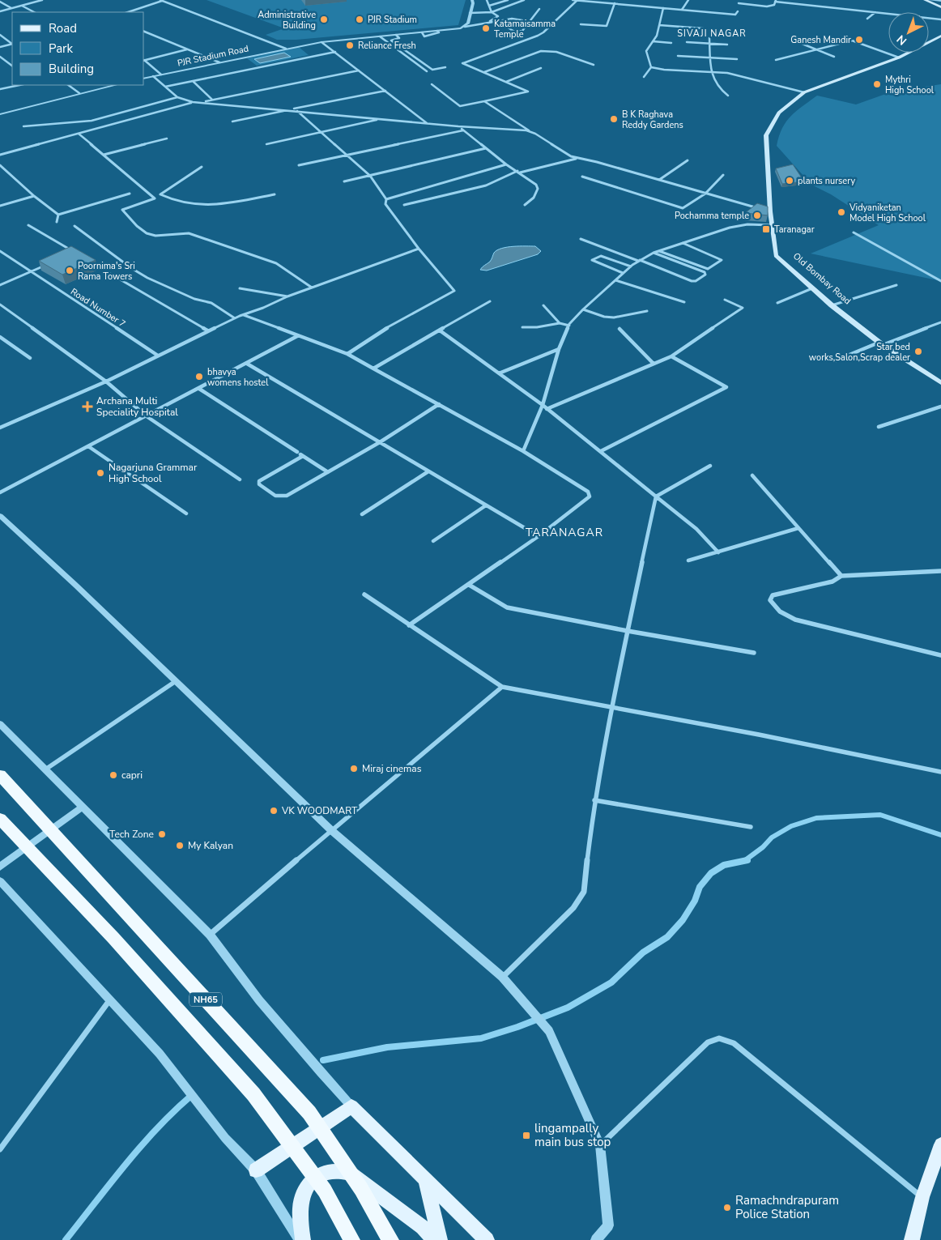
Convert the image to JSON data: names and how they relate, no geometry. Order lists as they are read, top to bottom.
{
  "streets": {
    "highway": ["NH65"],
    "main road": ["Old Bombay Road"],
    "street": ["PJR Stadium Road", "Road Number 7"]
  },
  "districts": ["SIVAJI NAGAR", "TARANAGAR"],
  "places": {
    "other": [
      "Administrative Building",
      "PJR Stadium",
      "Katamaisamma Temple",
      "Ganesh Mandir",
      "Reliance Fresh",
      "Mythri High School",
      "B K Raghava Reddy Gardens",
      "plants nursery",
      "Vidyaniketan Model High School",
      "Pochamma temple",
      "Poornima's Sri Rama Towers",
      "Star bed works,Salon,Scrap dealer",
      "bhavya womens hostel",
      "Nagarjuna Grammar High School",
      "Miraj cinemas",
      "capri",
      "VK WOODMART",
      "Tech Zone",
      "My Kalyan",
      "Ramachndrapuram Police Station"
    ],
    "transit": ["Taranagar", "lingampally main bus stop"],
    "health": ["Archana Multi Speciality Hospital"]
  },
  "legend": ["Road", "Park", "Building"],
  "north": "bottom left"
}
